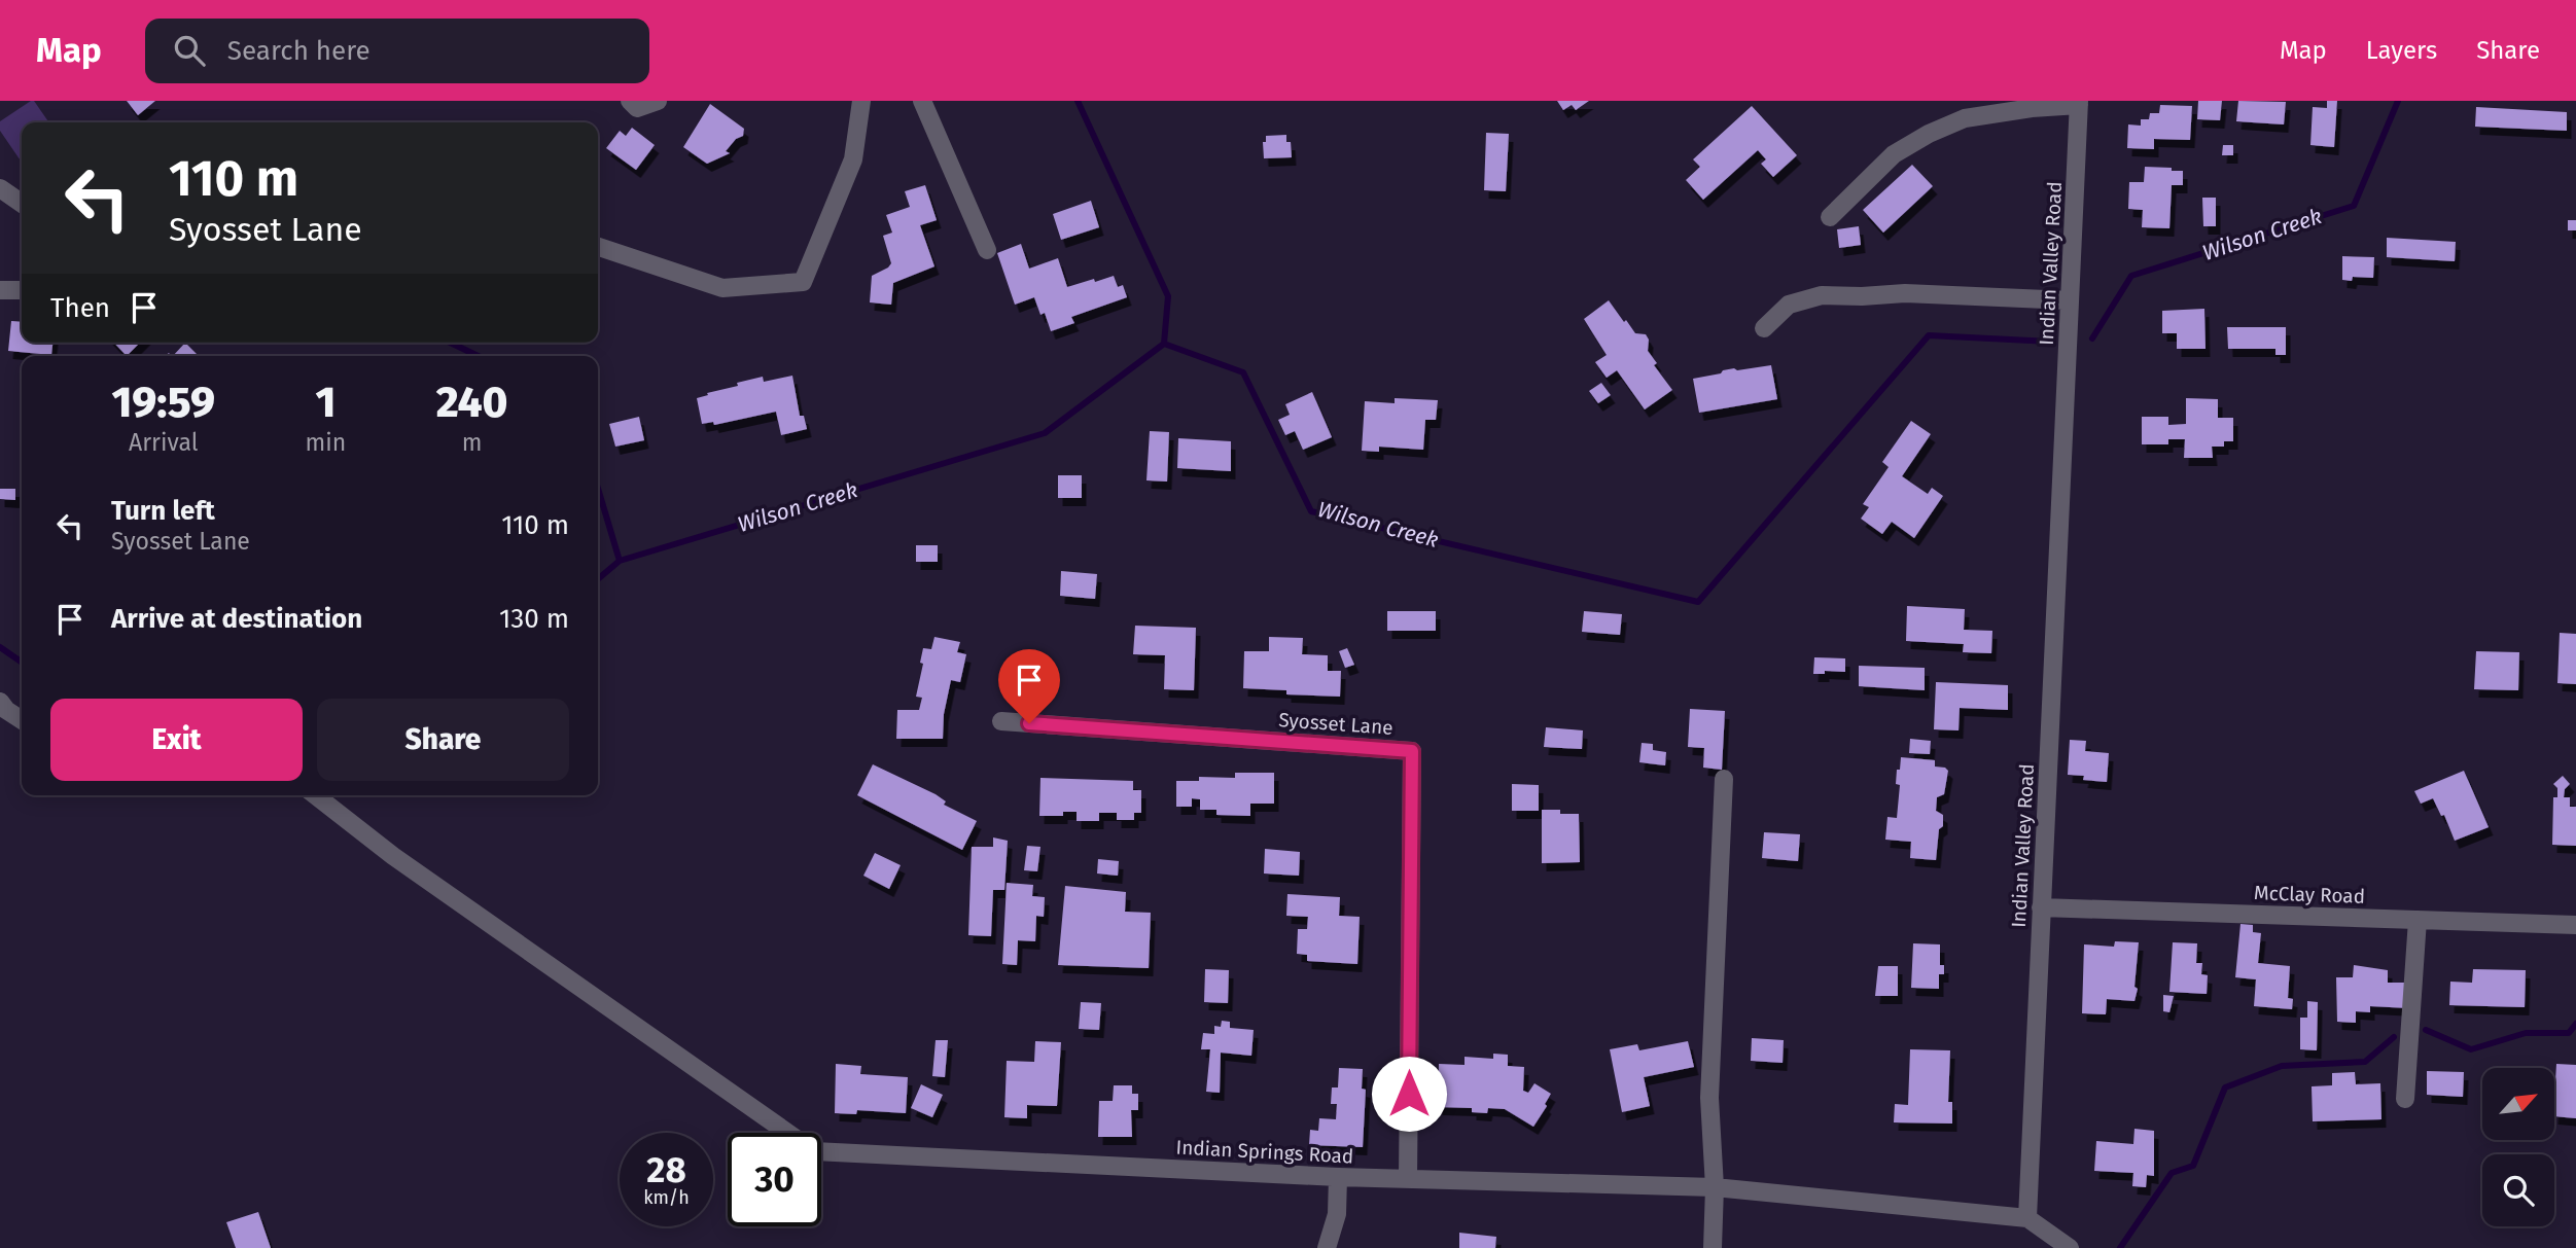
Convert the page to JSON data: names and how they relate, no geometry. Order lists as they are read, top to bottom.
{
  "streets": {
    "street": [
      "Indian Valley Road",
      "Syosset Lane",
      "McClay Road",
      "Indian Springs Road"
    ]
  },
  "crossings": [
    ["Indian Valley Road", "McClay Road"],
    ["Syosset Lane", "Indian Springs Road"]
  ],
  "water": ["Wilson Creek"],
  "north": "top right",
  "page": {
    "header": "Map",
    "search": "Search here",
    "nav": ["Map", "Layers", "Share"],
    "turn": ["110 m", "Syosset Lane"],
    "then": "Then",
    "eta": [
      "19:59",
      "Arrival",
      "1",
      "min",
      "240",
      "m"
    ],
    "list": [
      {
        "name": "Turn left",
        "note": "Syosset Lane",
        "value": "110 m"
      },
      {
        "name": "Arrive at destination",
        "value": "130 m"
      }
    ],
    "buttons": ["Exit", "Share"],
    "speed": "28 km/h",
    "limit": "30"
  }
}
